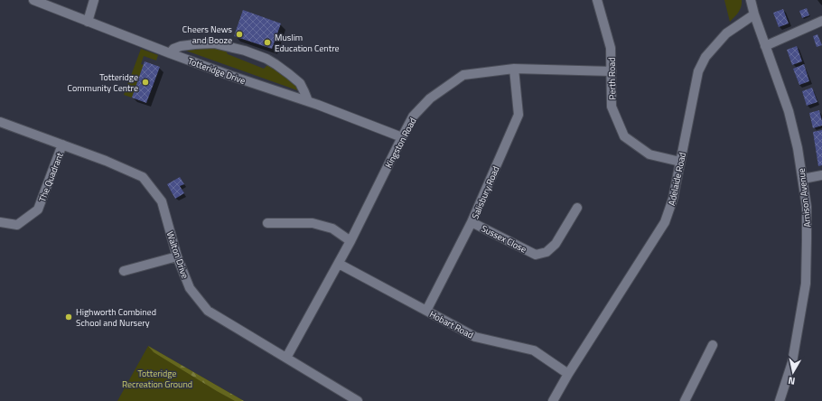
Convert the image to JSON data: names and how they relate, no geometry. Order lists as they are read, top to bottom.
{
  "streets": {
    "street": [
      "Totteridge Drive",
      "Perth Road",
      "Kingston Road",
      "The Quadrant",
      "Adelaide Road",
      "Salisbury Road",
      "Arnison Avenue",
      "Sussex Close",
      "Walton Drive",
      "Hobart Road"
    ]
  },
  "crossings": [
    ["Totteridge Drive", "Kingston Road"],
    ["Perth Road", "Kingston Road"],
    ["Perth Road", "Adelaide Road"],
    ["Kingston Road", "Salisbury Road"],
    ["Kingston Road", "Walton Drive"],
    ["Kingston Road", "Hobart Road"],
    ["The Quadrant", "Walton Drive"],
    ["Adelaide Road", "Arnison Avenue"],
    ["Adelaide Road", "Hobart Road"],
    ["Salisbury Road", "Sussex Close"],
    ["Salisbury Road", "Hobart Road"]
  ],
  "parks": ["Totteridge Recreation Ground"],
  "places": [
    "Cheers News and Booze",
    "Muslim Education Centre",
    "Totteridge Community Centre",
    "Highworth Combined School and Nursery"
  ],
  "north": "bottom"
}
